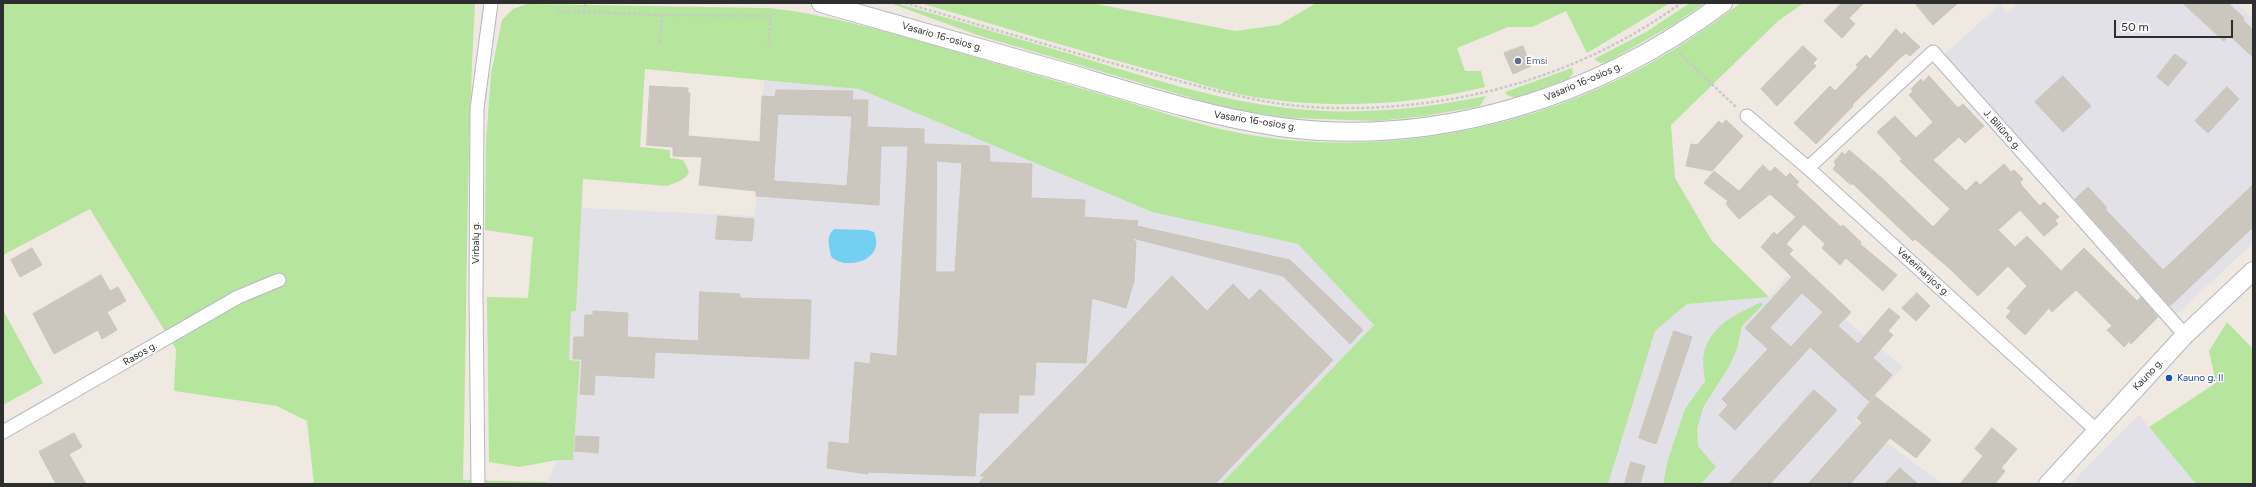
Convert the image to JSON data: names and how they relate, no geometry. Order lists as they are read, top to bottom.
{
  "streets": {
    "main road": ["Vasario 16-osios g.", "Kauno g."],
    "street": [
      "J. Biliūno g.",
      "Virbalų g.",
      "Veterinarijos g.",
      "Rasos g."
    ]
  },
  "crossings": [
    ["J. Biliūno g.", "Veterinarijos g."],
    ["J. Biliūno g.", "Kauno g."],
    ["Veterinarijos g.", "Kauno g."]
  ],
  "places": ["Emsi", "Kauno g. II"],
  "scale_bar": "50 m"
}
